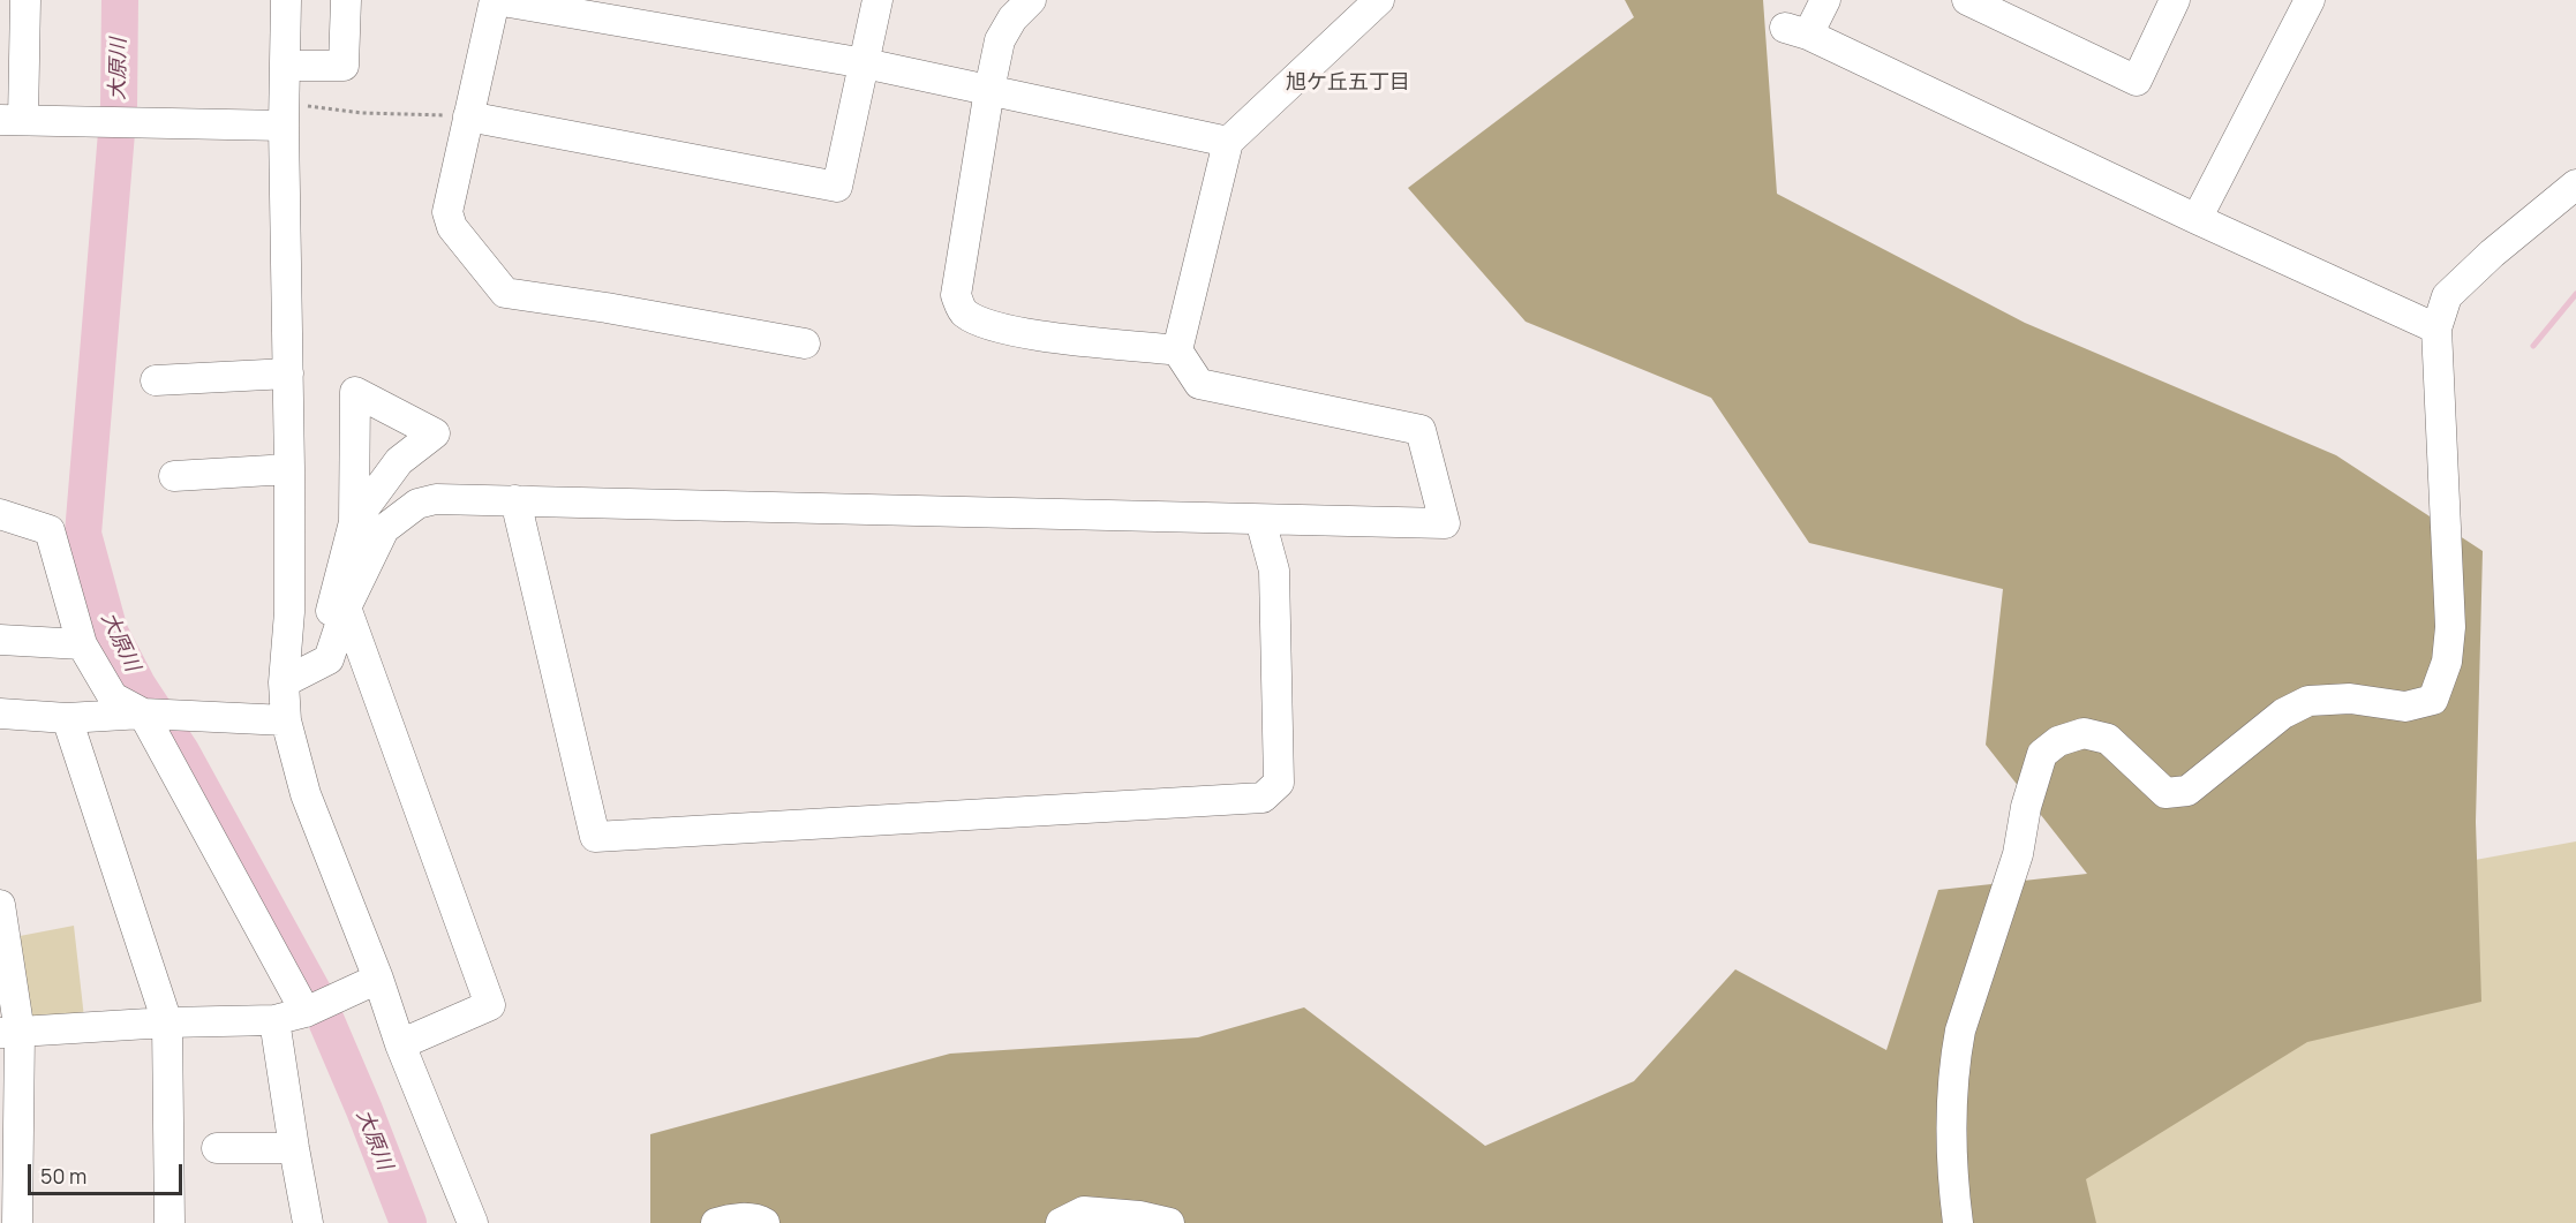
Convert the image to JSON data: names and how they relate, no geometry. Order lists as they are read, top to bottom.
{
  "districts": ["旭ケ丘五丁目"],
  "water": ["大原川"],
  "scale_bar": "50 m"
}
